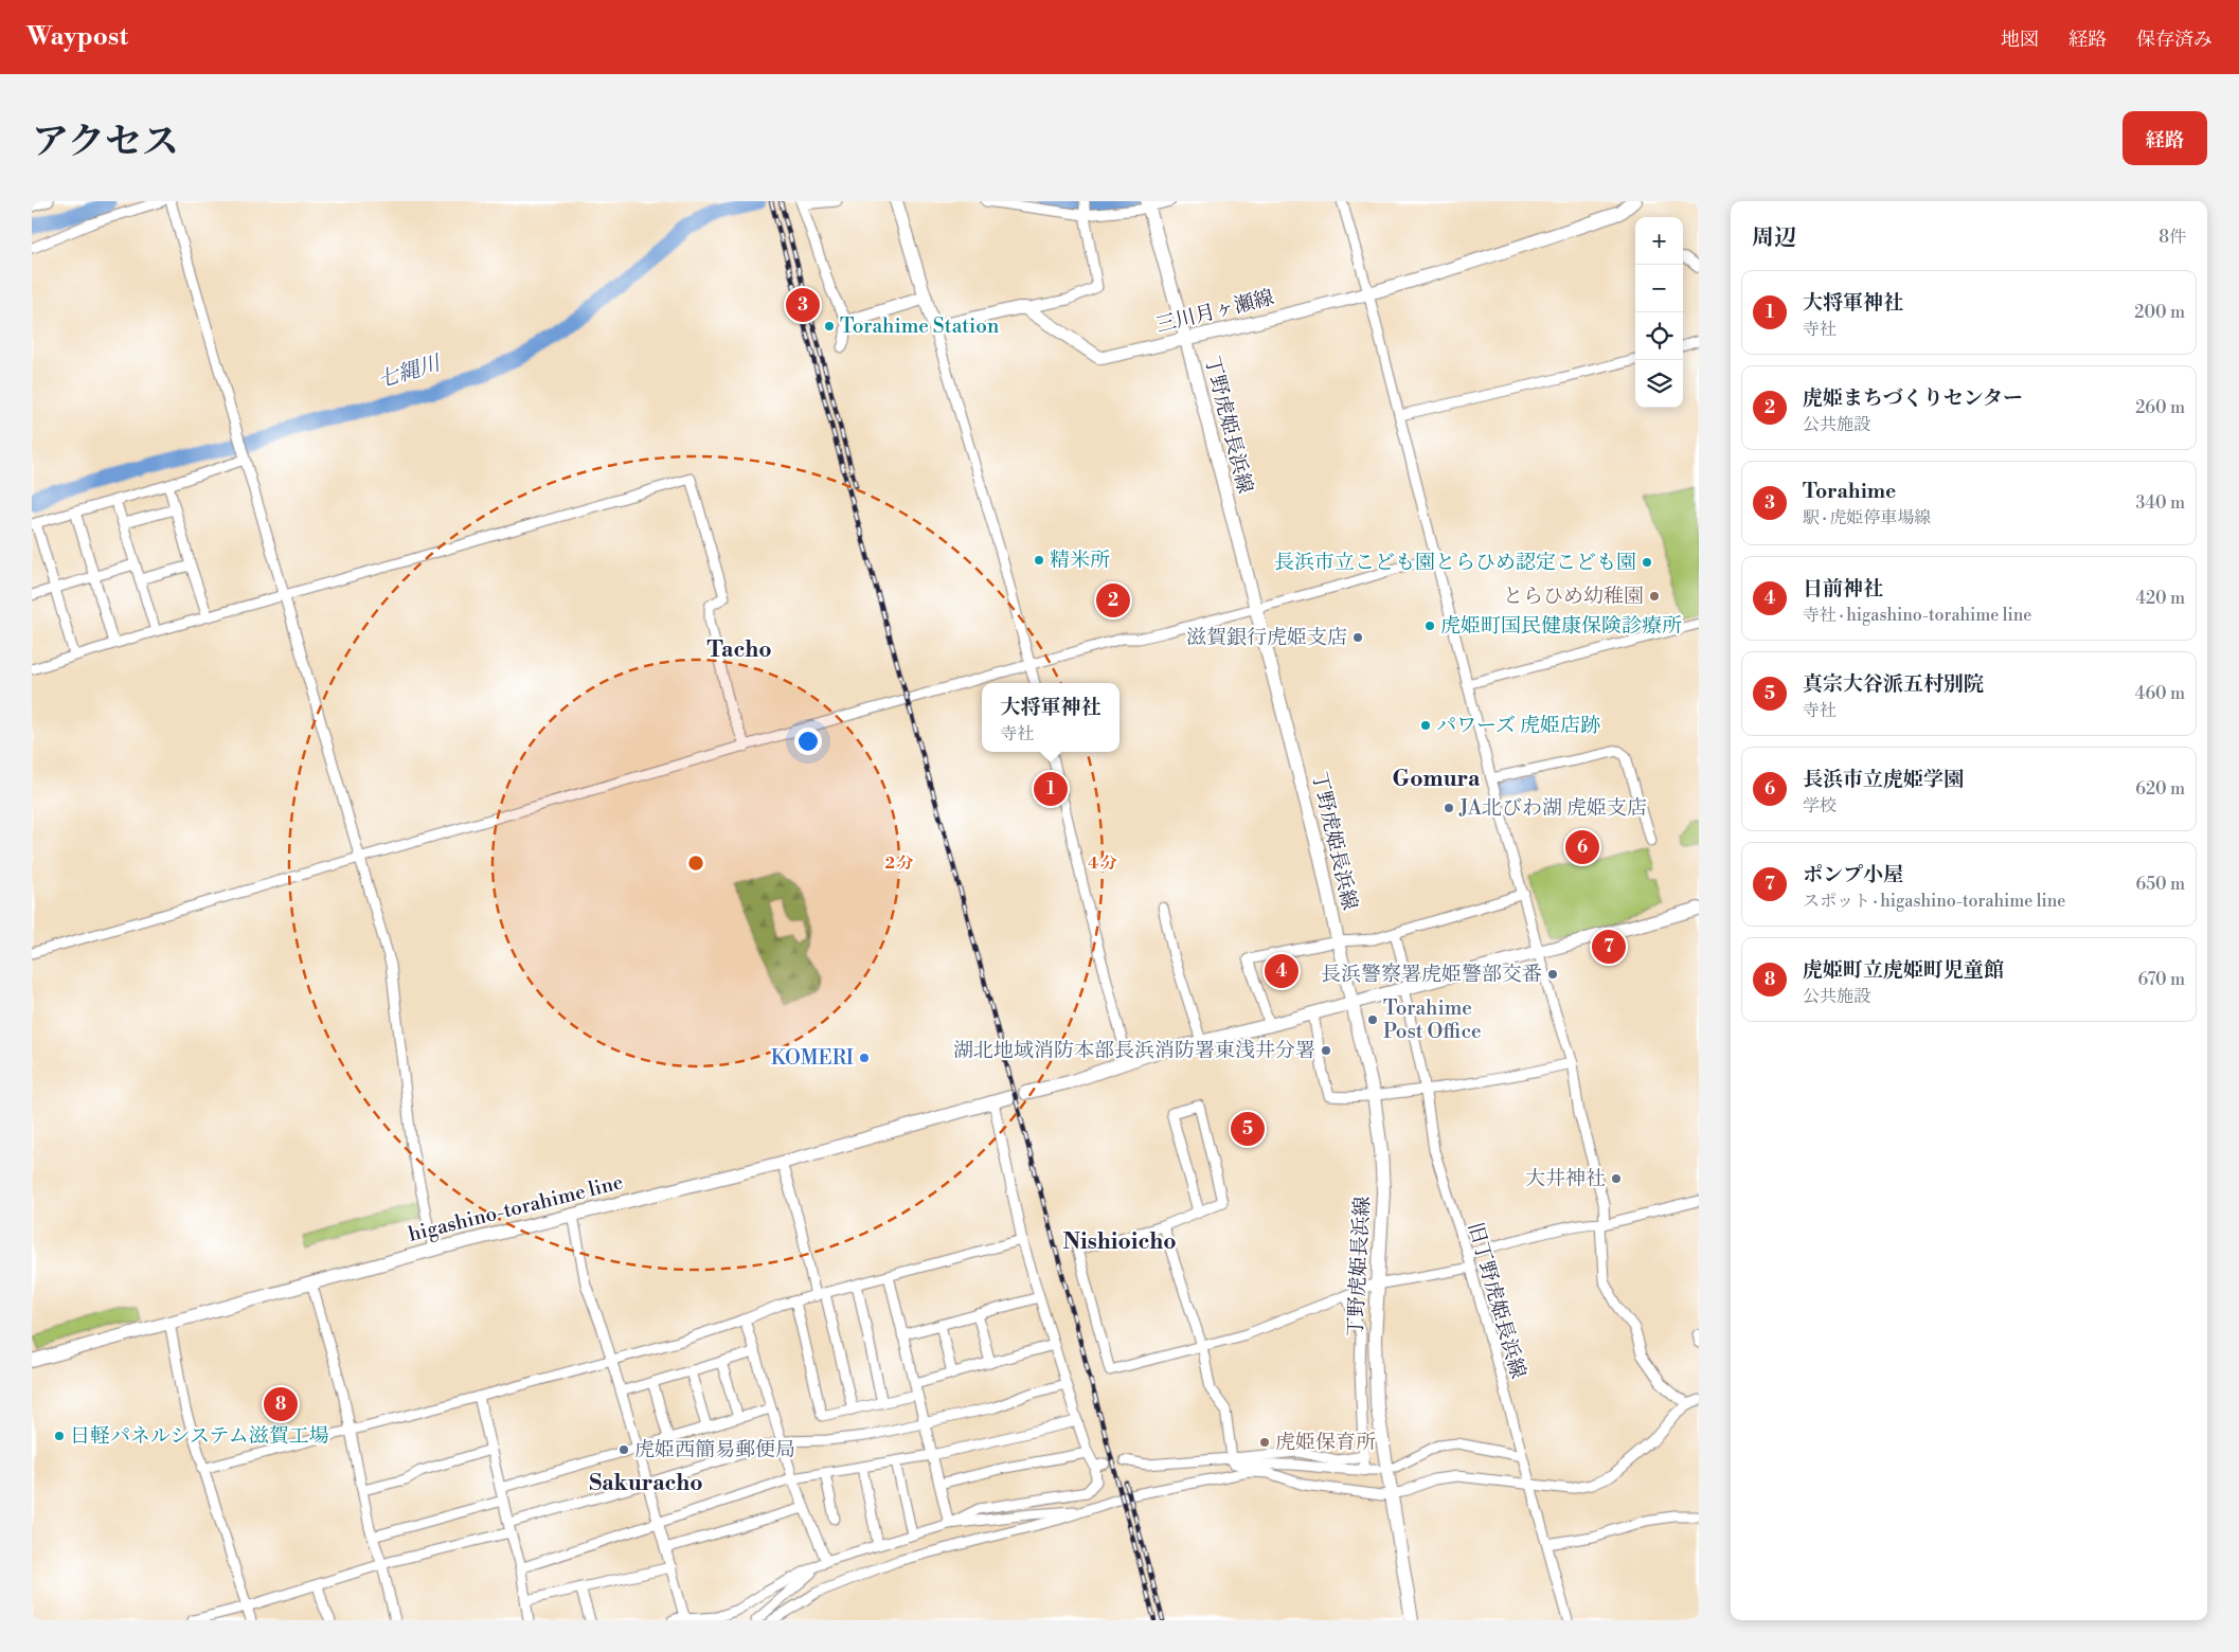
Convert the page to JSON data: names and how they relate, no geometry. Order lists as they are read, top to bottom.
{
  "streets": {
    "main road": ["三川月ヶ瀬線", "丁野虎姫長浜線", "higashino-torahime line"],
    "street": ["旧丁野虎姫長浜線"]
  },
  "crossings": [
    ["三川月ヶ瀬線", "丁野虎姫長浜線"]
  ],
  "districts": [
    "Tacho",
    "Gomura",
    "Nishioicho",
    "Sakuracho"
  ],
  "water": ["七縄川"],
  "places": [
    "Torahime Station",
    "精米所",
    "長浜市立こども園とらひめ認定こども園",
    "とらひめ幼稚園",
    "虎姫町国民健康保険診療所",
    "滋賀銀行虎姫支店",
    "パワーズ 虎姫店跡",
    "JA北びわ湖 虎姫支店",
    "長浜警察署虎姫警部交番",
    "Torahime Post Office",
    "湖北地域消防本部長浜消防署東浅井分署",
    "KOMERI",
    "大井神社",
    "日軽パネルシステム滋賀工場",
    "虎姫保育所",
    "虎姫西簡易郵便局"
  ],
  "page": {
    "header": "Waypost",
    "nav": ["地図", "経路", "保存済み"],
    "title": "アクセス",
    "buttons": "経路",
    "heading": ["周辺", "8件"],
    "map_buttons": ["+", "−"],
    "list": [
      {
        "mark": "1",
        "name": "大将軍神社",
        "note": "寺社",
        "value": "200 m"
      },
      {
        "mark": "2",
        "name": "虎姫まちづくりセンター",
        "note": "公共施設",
        "value": "260 m"
      },
      {
        "mark": "3",
        "name": "Torahime",
        "note": "駅 · 虎姫停車場線",
        "value": "340 m"
      },
      {
        "mark": "4",
        "name": "日前神社",
        "note": "寺社 · higashino-torahime line",
        "value": "420 m"
      },
      {
        "mark": "5",
        "name": "真宗大谷派五村別院",
        "note": "寺社",
        "value": "460 m"
      },
      {
        "mark": "6",
        "name": "長浜市立虎姫学園",
        "note": "学校",
        "value": "620 m"
      },
      {
        "mark": "7",
        "name": "ポンプ小屋",
        "note": "スポット · higashino-torahime line",
        "value": "650 m"
      },
      {
        "mark": "8",
        "name": "虎姫町立虎姫町児童館",
        "note": "公共施設",
        "value": "670 m"
      }
    ],
    "pins": [
      "3",
      "2",
      "1",
      "6",
      "7",
      "4",
      "5",
      "8"
    ],
    "popup": ["大将軍神社", "寺社"]
  },
  "rings": ["2 分", "4 分"]
}
